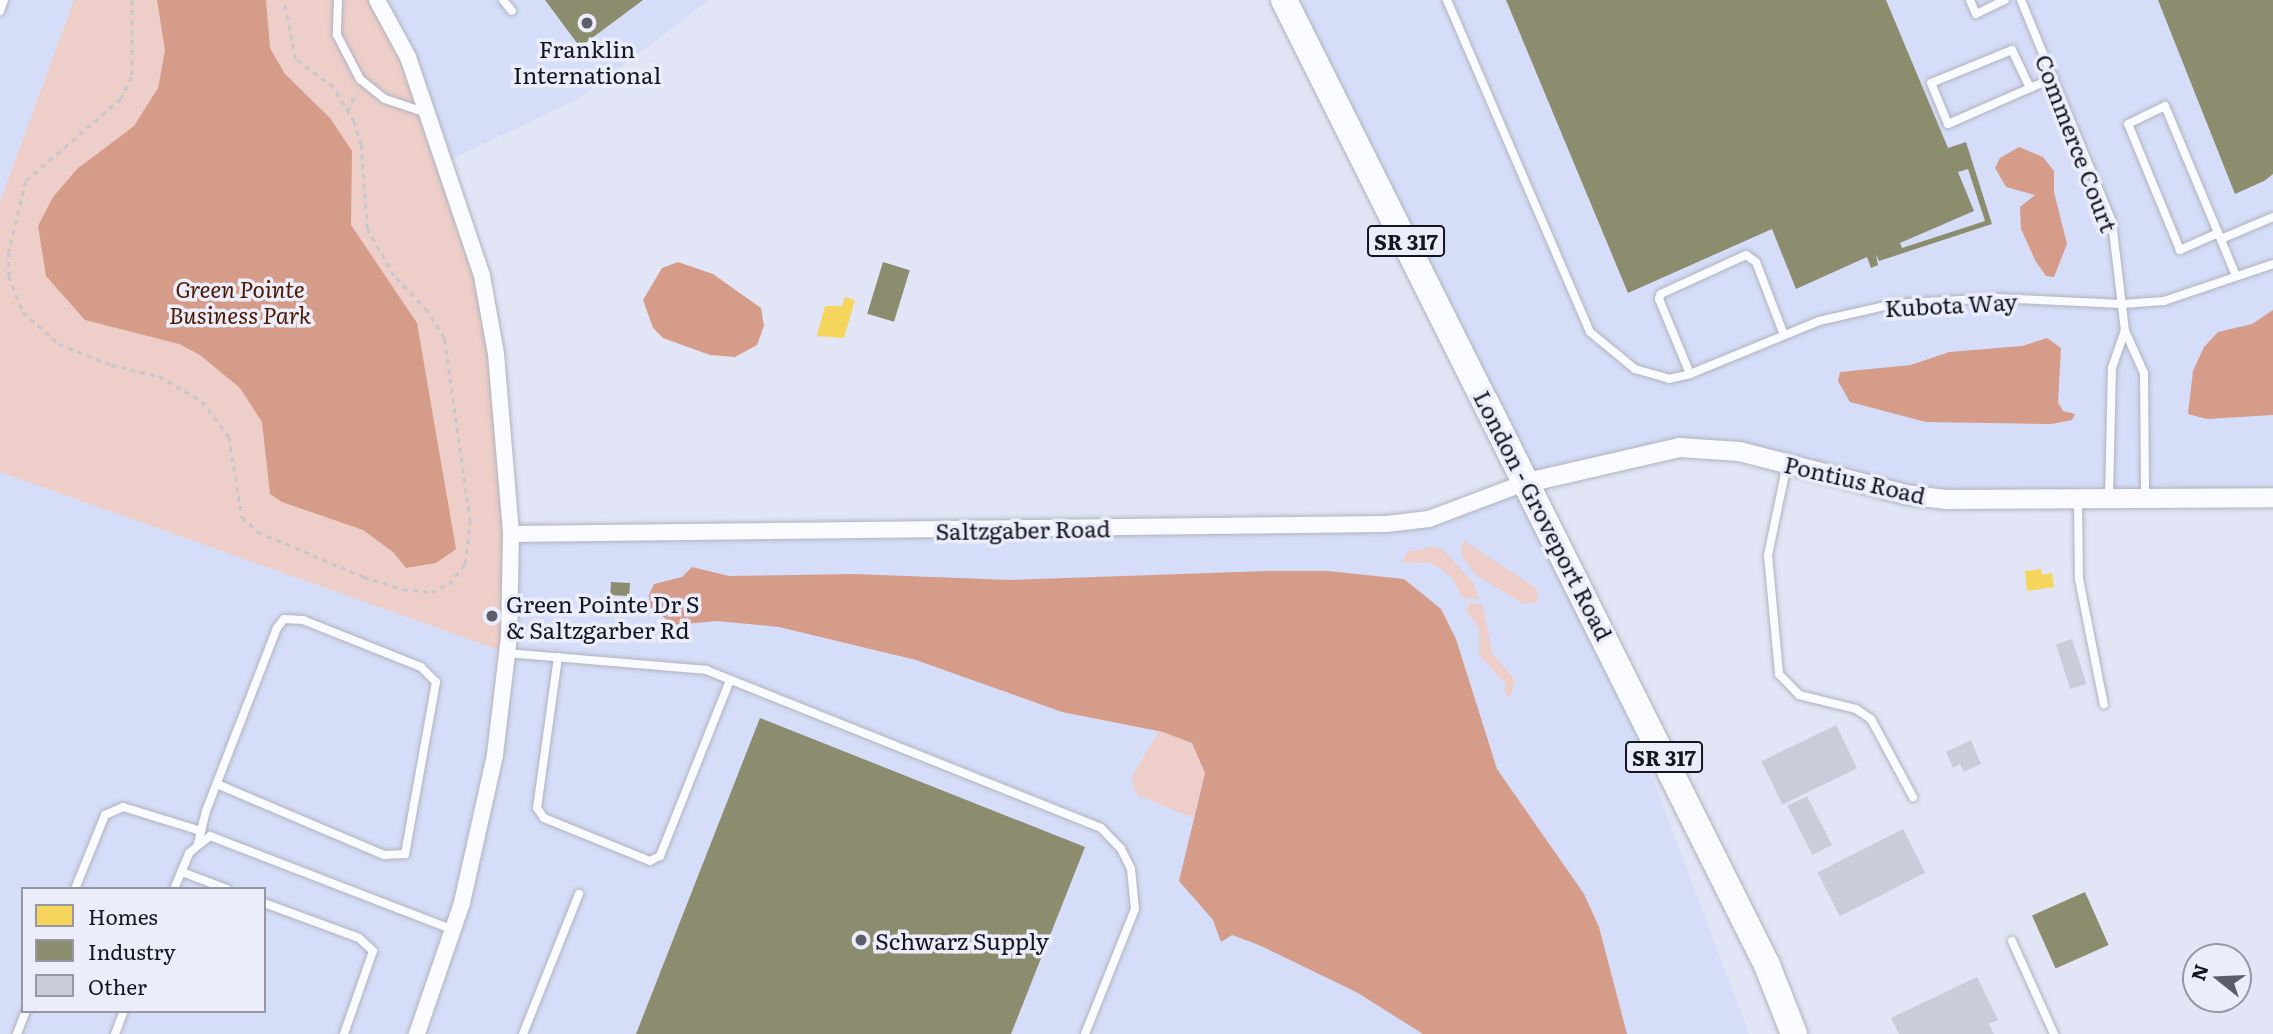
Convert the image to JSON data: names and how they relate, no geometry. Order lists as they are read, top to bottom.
{
  "streets": {
    "main road": ["SR 317", "London - Groveport Road"],
    "street": ["Pontius Road", "Saltzgaber Road"],
    "lane": ["Commerce Court", "Kubota Way"]
  },
  "crossings": [
    ["Commerce Court", "Kubota Way"],
    ["Commerce Court", "Pontius Road"],
    ["Pontius Road", "London - Groveport Road"],
    ["Pontius Road", "Saltzgaber Road"],
    ["London - Groveport Road", "Saltzgaber Road"]
  ],
  "parks": ["Green Pointe Business Park"],
  "places": ["Franklin International", "Green Pointe Dr S & Saltzgarber Rd", "Schwarz Supply"],
  "legend": ["Homes", "Industry", "Other"],
  "north": "left"
}
